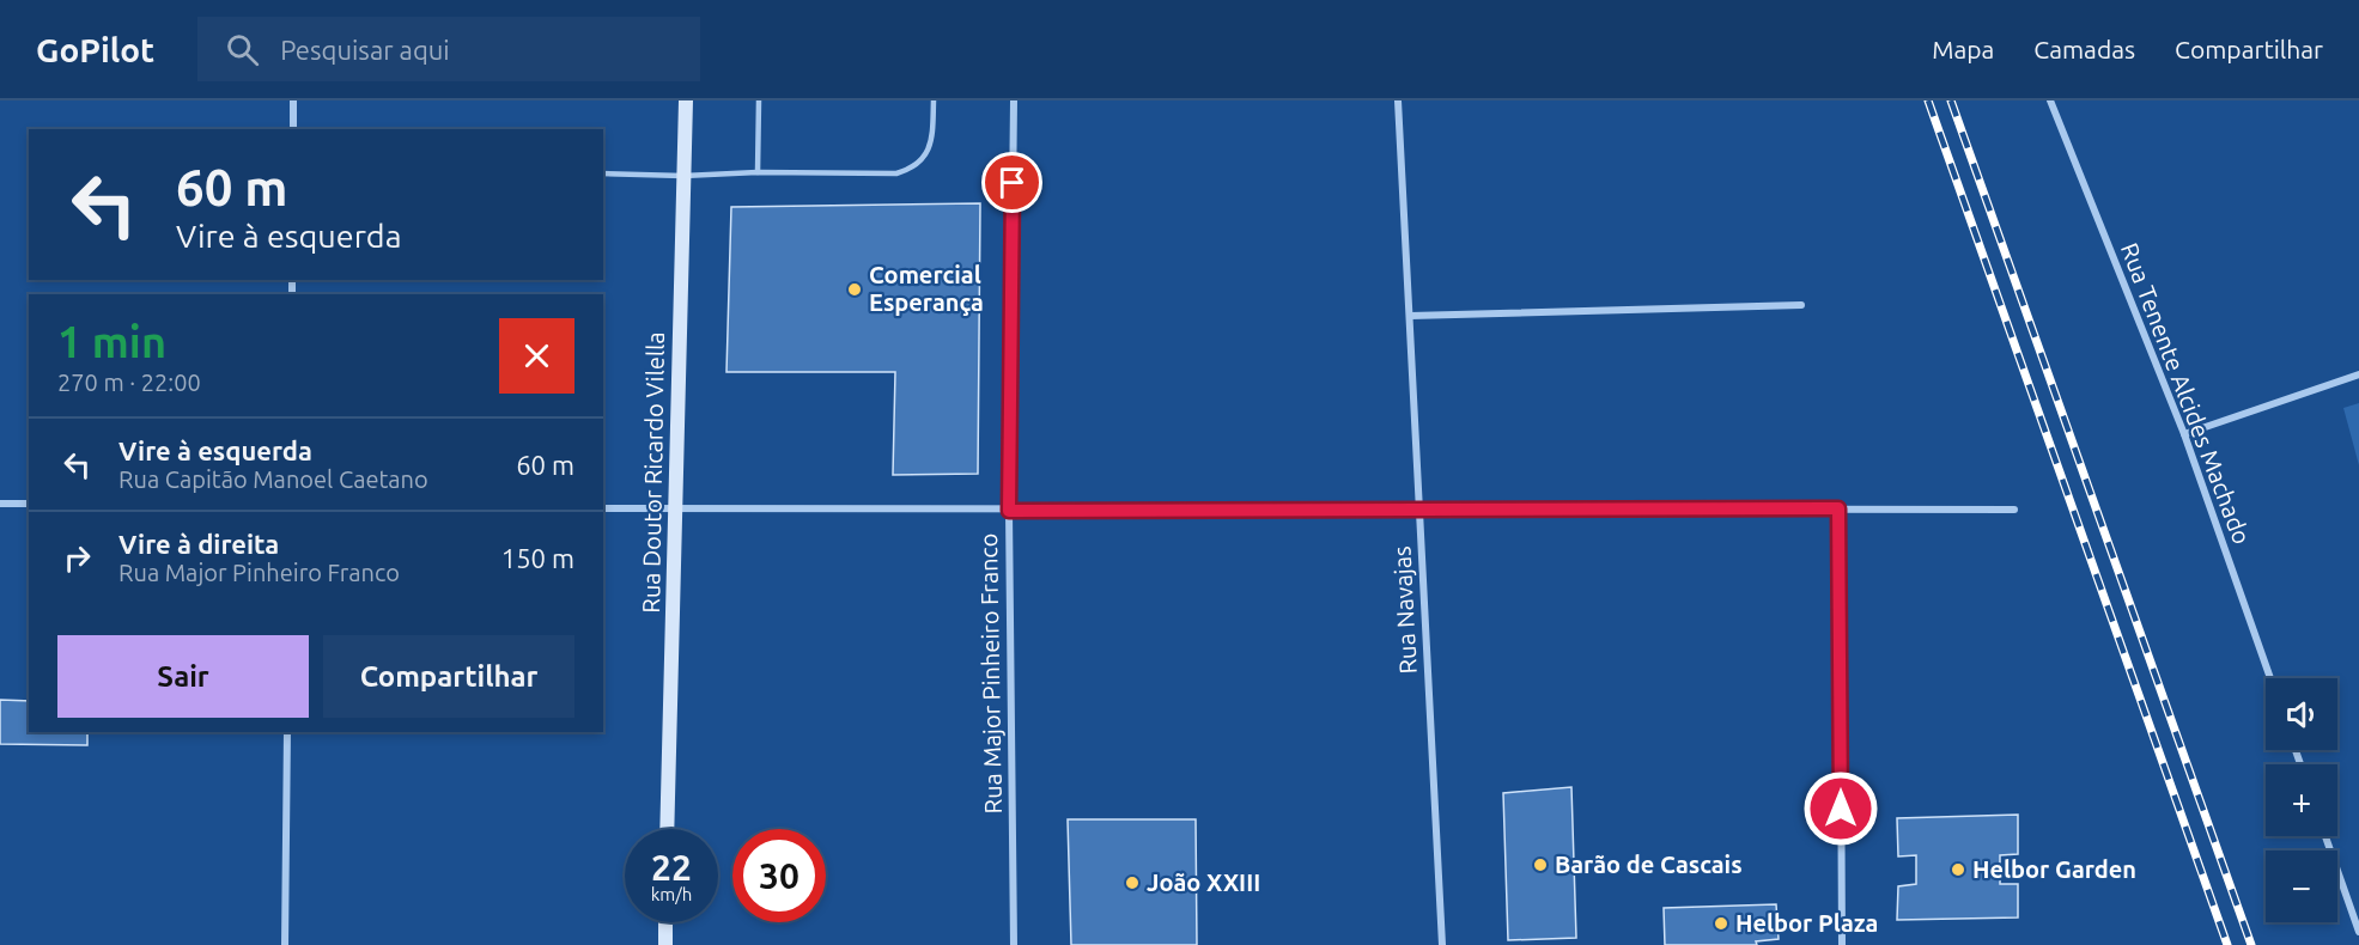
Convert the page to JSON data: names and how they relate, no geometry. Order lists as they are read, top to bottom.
{
  "streets": {
    "street": [
      "Rua Tenente Alcides Machado",
      "Rua Doutor Ricardo Vilella",
      "Rua Navajas",
      "Rua Major Pinheiro Franco"
    ]
  },
  "places": [
    "Comercial Esperança",
    "Barão de Cascais",
    "Helbor Garden",
    "João XXIII",
    "Helbor Plaza"
  ],
  "page": {
    "header": "GoPilot",
    "search": "Pesquisar aqui",
    "nav": ["Mapa", "Camadas", "Compartilhar"],
    "turn": ["60 m", "Vire à esquerda"],
    "heading": ["1 min", "270 m · 22:00"],
    "list": [
      {
        "name": "Vire à esquerda",
        "note": "Rua Capitão Manoel Caetano",
        "value": "60 m"
      },
      {
        "name": "Vire à direita",
        "note": "Rua Major Pinheiro Franco",
        "value": "150 m"
      }
    ],
    "buttons": ["Sair", "Compartilhar"],
    "map_buttons": ["+", "−"],
    "speed": "22 km/h",
    "limit": "30"
  }
}
